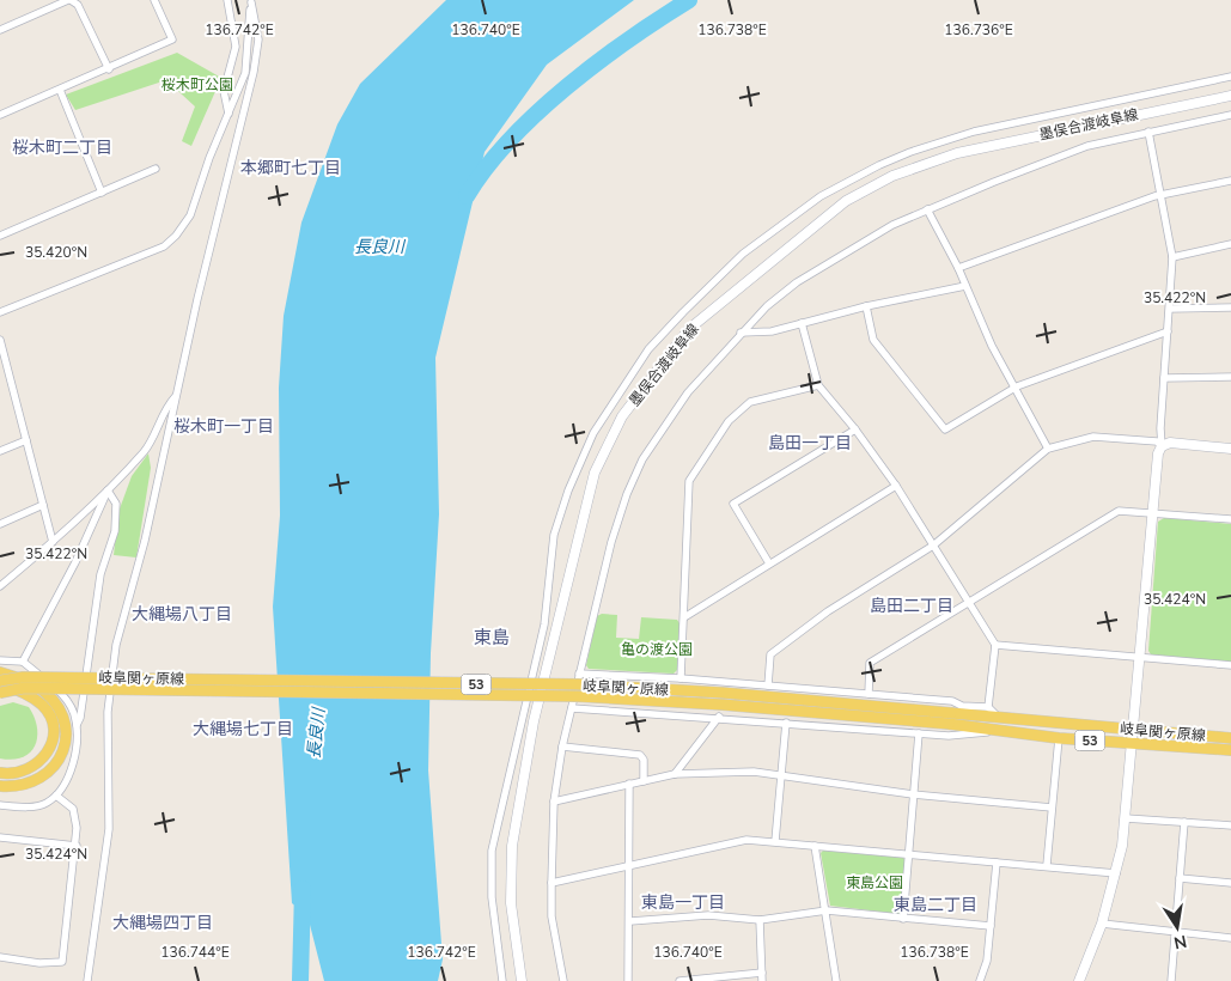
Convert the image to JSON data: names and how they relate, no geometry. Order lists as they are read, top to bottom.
{
  "streets": {
    "main road": ["墨俣合渡岐阜線", "岐阜関ヶ原線", "53"]
  },
  "districts": [
    "桜木町二丁目",
    "本郷町七丁目",
    "桜木町一丁目",
    "島田一丁目",
    "島田二丁目",
    "大縄場八丁目",
    "東島",
    "大縄場七丁目",
    "東島一丁目",
    "東島二丁目",
    "大縄場四丁目"
  ],
  "water": ["長良川"],
  "parks": ["桜木町公園", "亀の渡公園", "東島公園"],
  "north": "bottom",
  "coordinates": [
    "136.742°E",
    "136.740°E",
    "136.738°E",
    "136.736°E",
    "35.420°N",
    "35.422°N",
    "35.424°N",
    "136.744°E"
  ]
}
